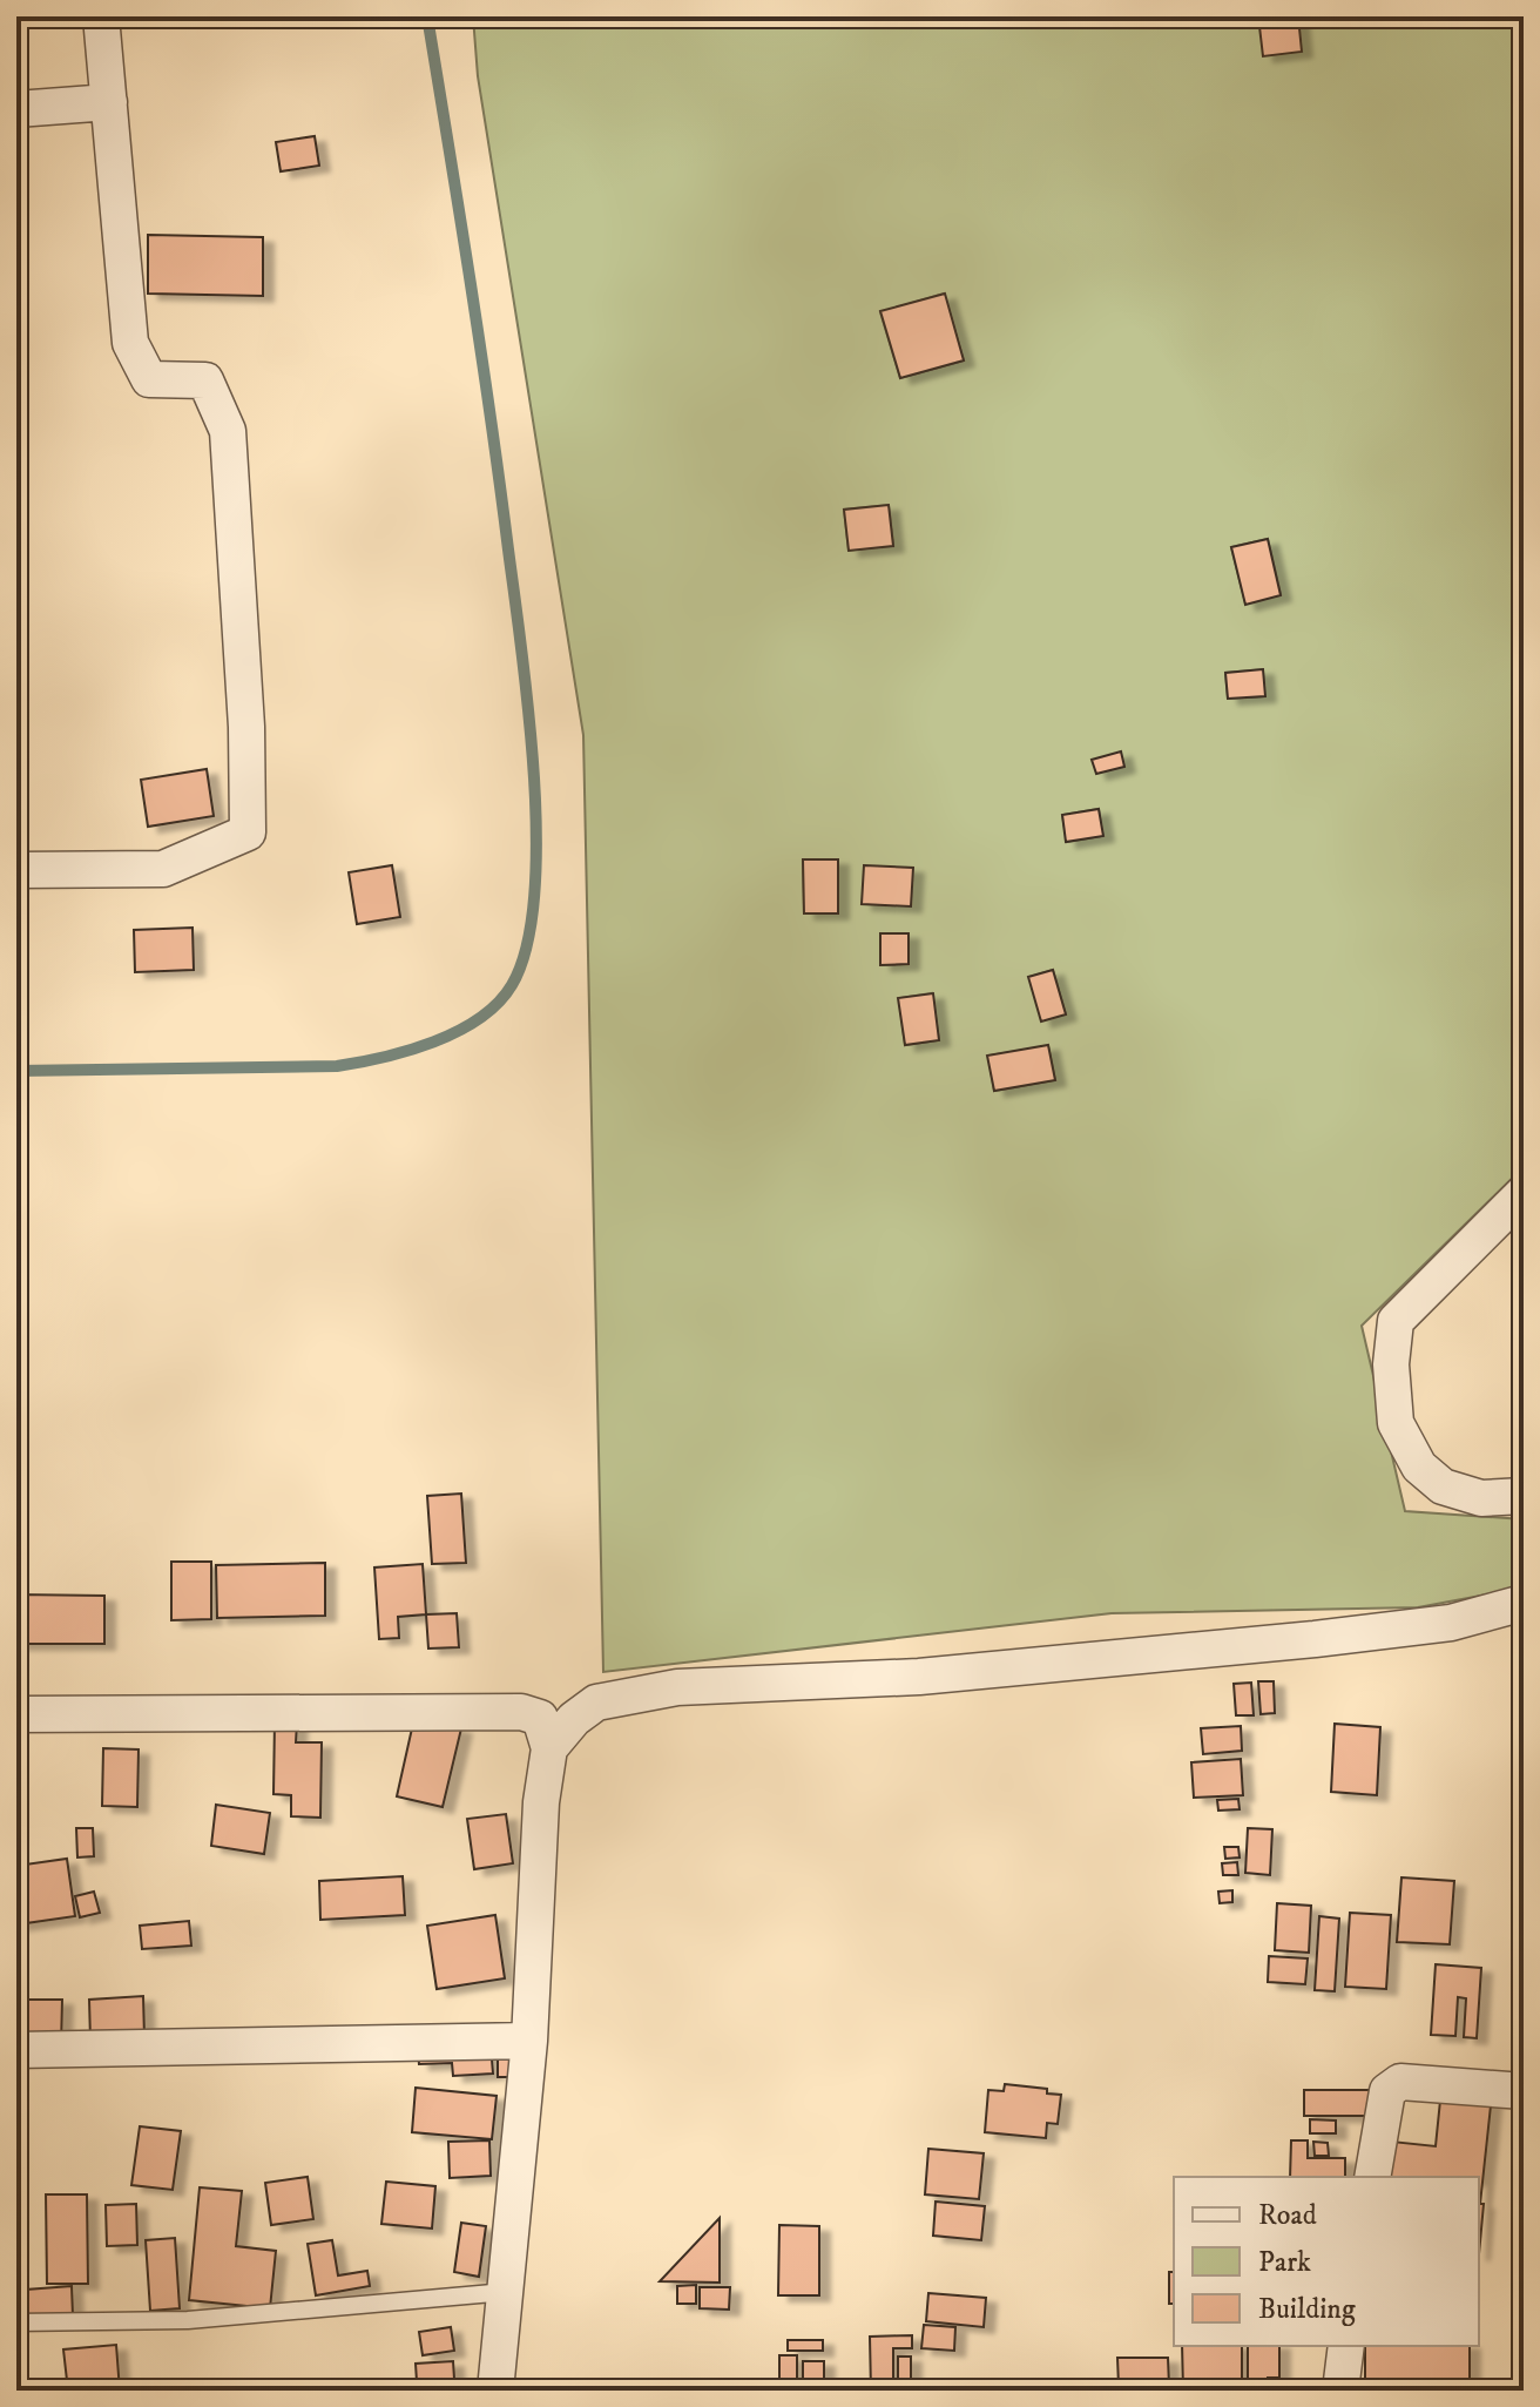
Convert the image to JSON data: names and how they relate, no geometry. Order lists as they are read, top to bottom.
{
  "legend": ["Road", "Park", "Building"]
}
